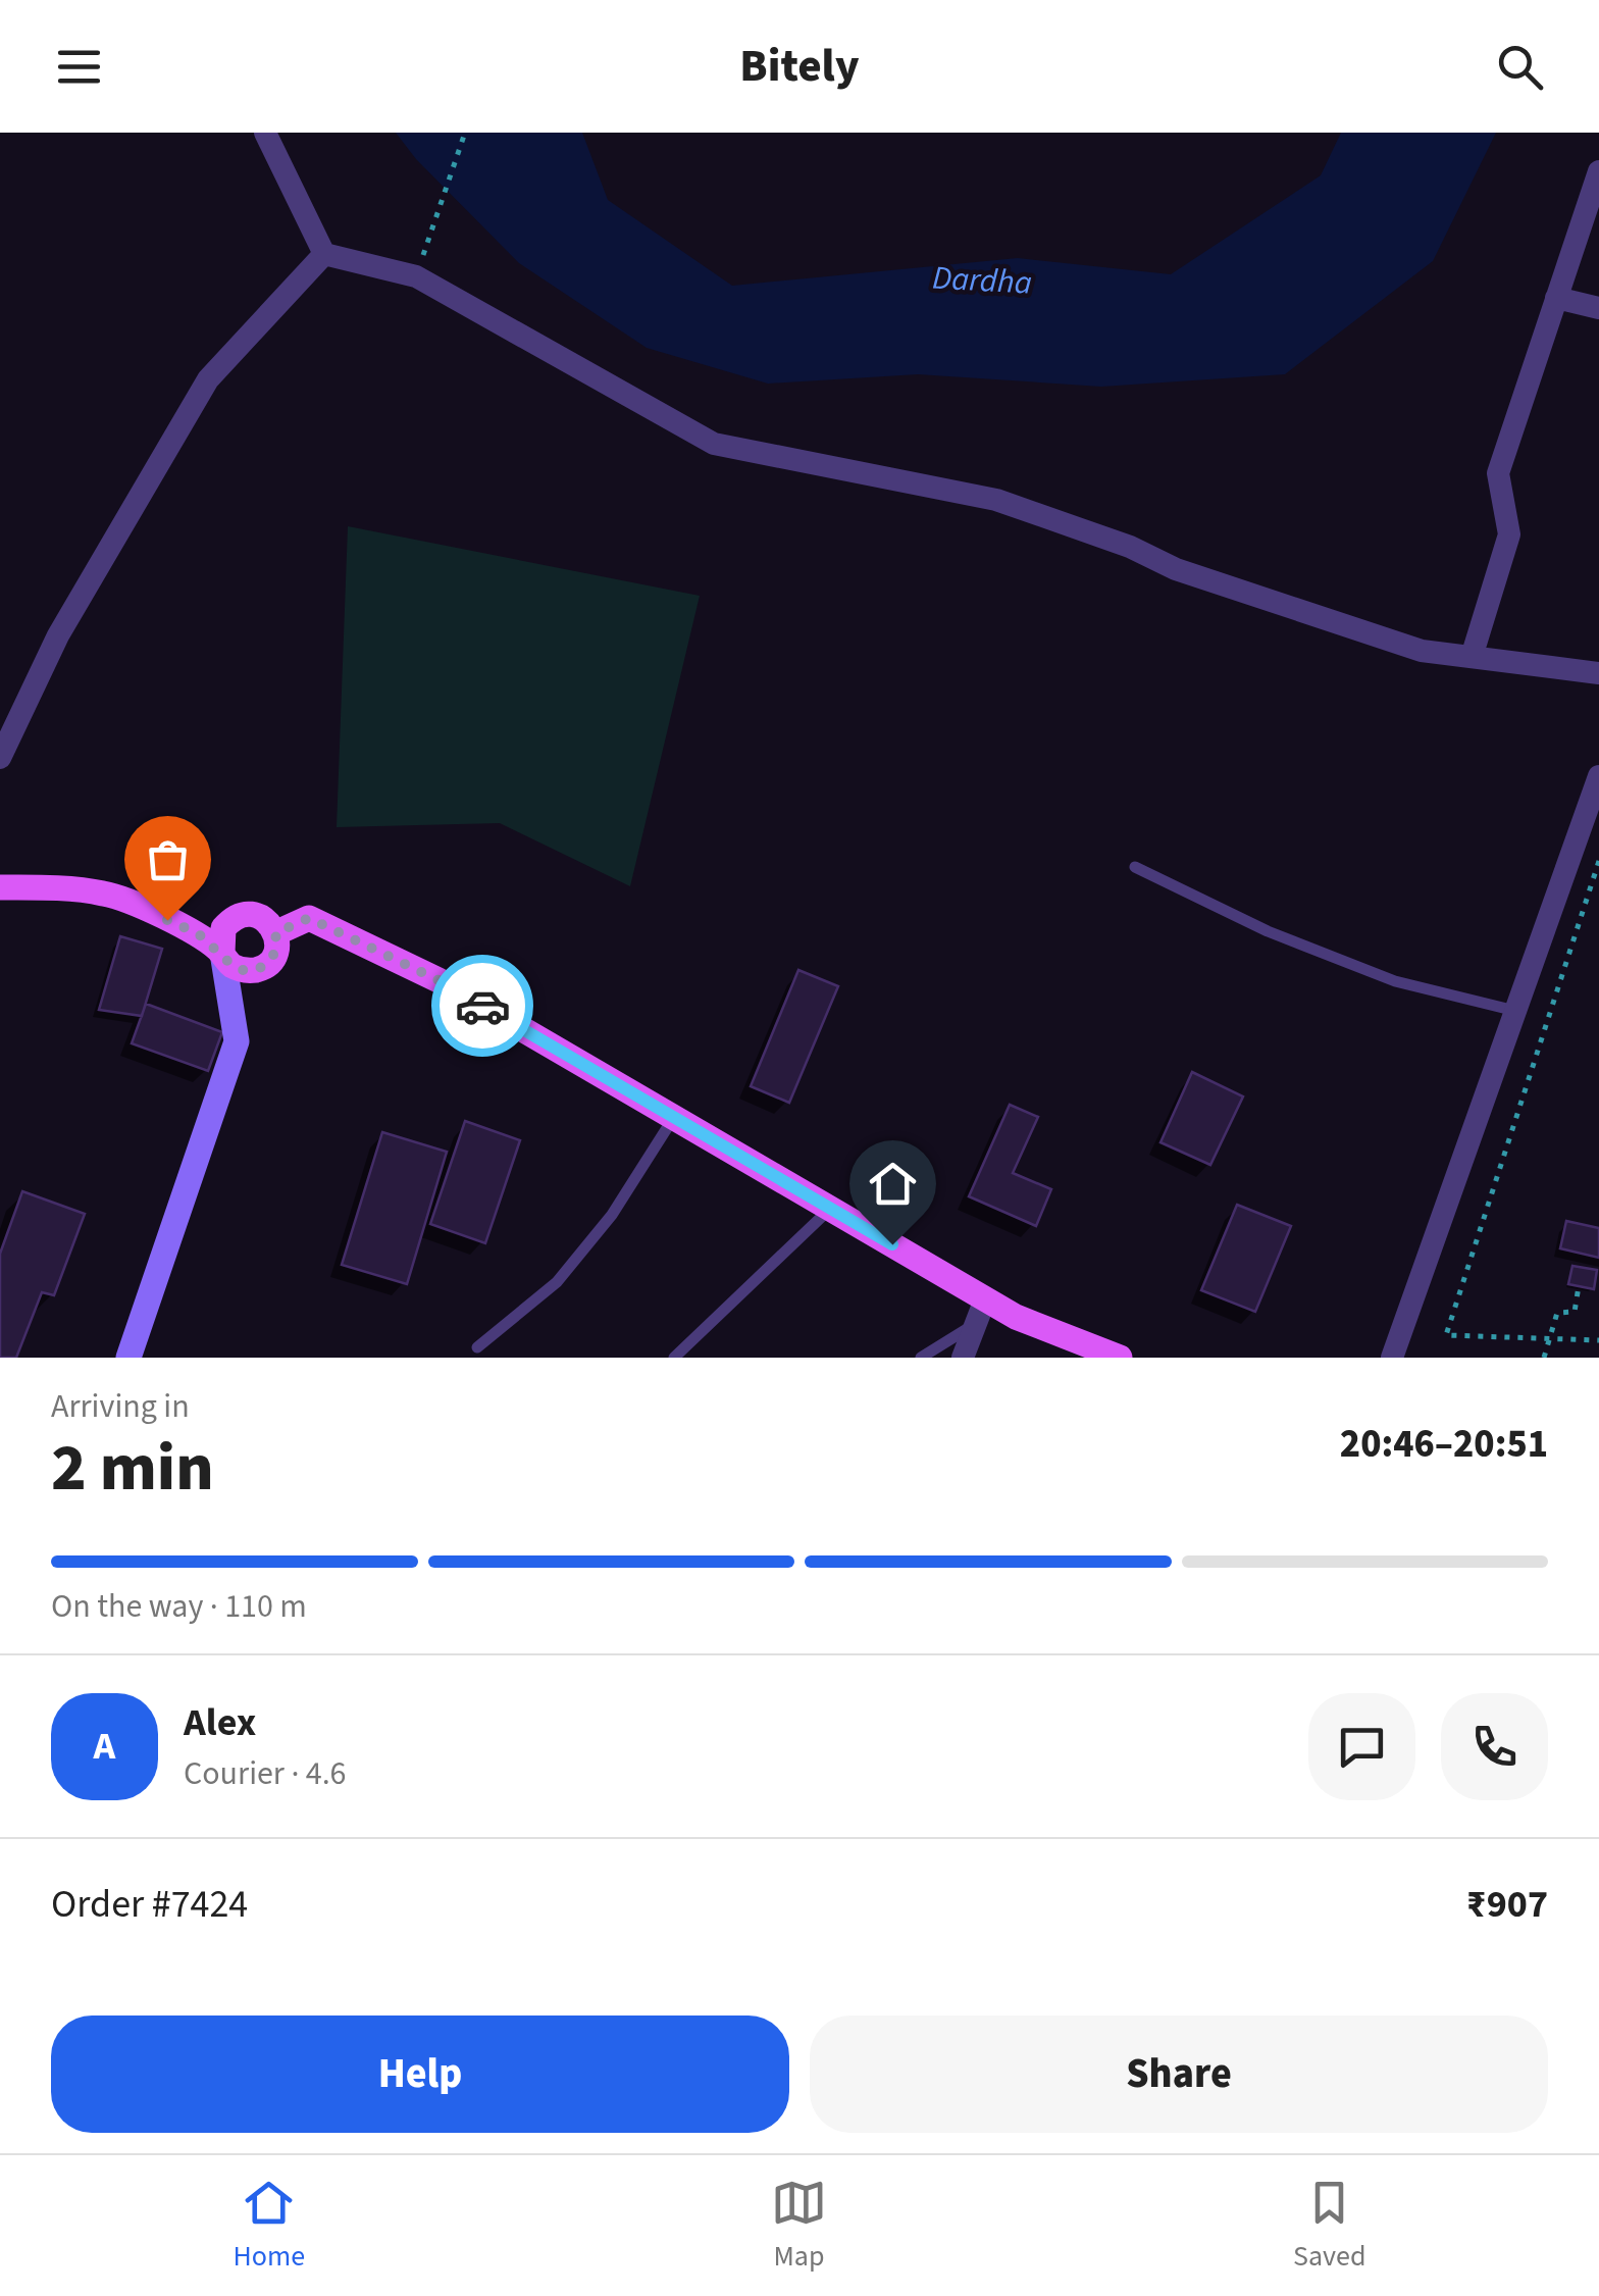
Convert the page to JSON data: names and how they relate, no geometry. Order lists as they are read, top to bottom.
{
  "water": ["Dardha"],
  "page": {
    "header": "Bitely",
    "heading": ["2 min", "Arriving in", "20:46–20:51"],
    "panel": [
      "Alex",
      "Courier · 4.6",
      "Order #7424",
      "₹907"
    ],
    "bar": "On the way · 110 m",
    "round": "A",
    "buttons": ["Help", "Share"],
    "tabs": ["Home", "Map", "Saved"]
  }
}
